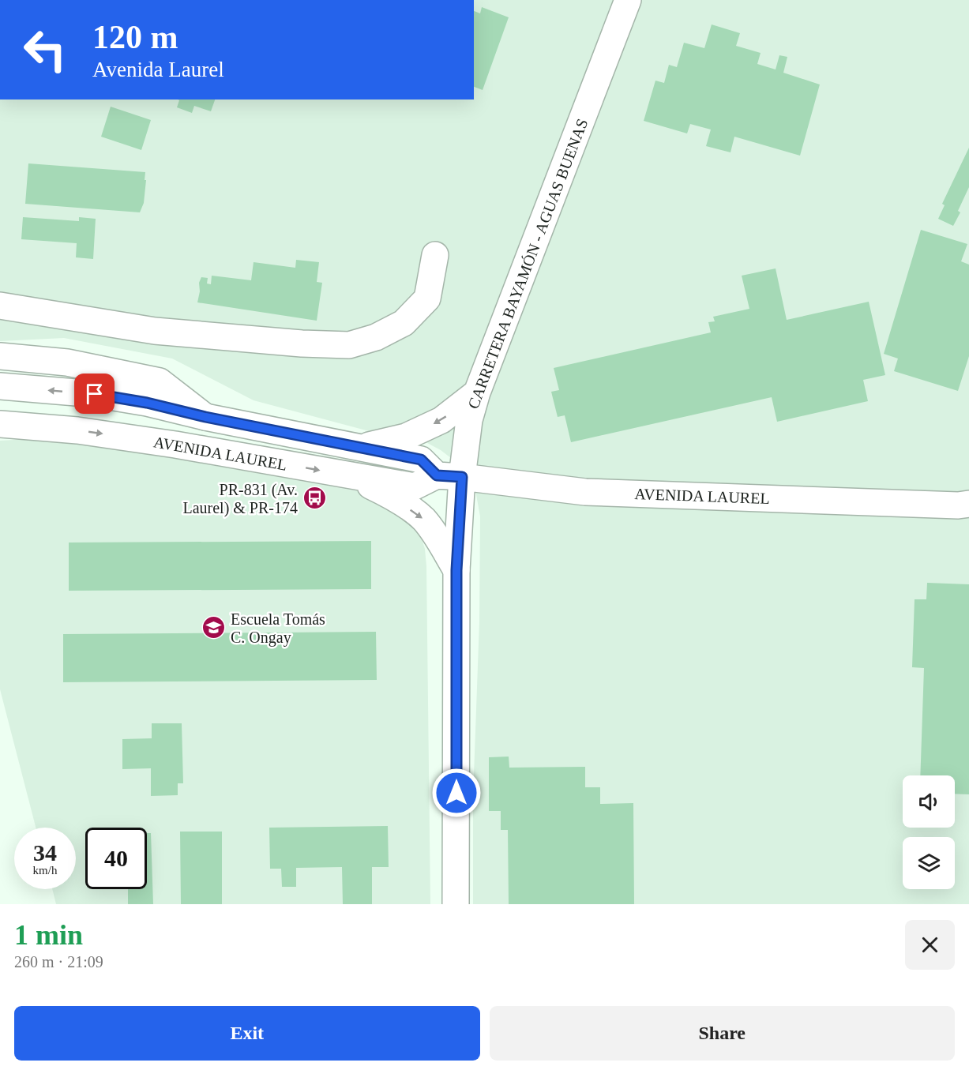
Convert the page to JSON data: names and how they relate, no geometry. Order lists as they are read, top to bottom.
{
  "streets": {
    "main road": ["CARRETERA BAYAMÓN - AGUAS BUENAS", "AVENIDA LAUREL"]
  },
  "crossings": [
    ["CARRETERA BAYAMÓN - AGUAS BUENAS", "AVENIDA LAUREL"]
  ],
  "places": {
    "bus stop": ["PR-831 (Av. Laurel) & PR-174"],
    "school or university": ["Escuela Tomás C. Ongay"]
  },
  "page": {
    "turn": ["120 m", "Avenida Laurel"],
    "speed": "34 km/h",
    "limit": "40",
    "heading": ["1 min", "260 m · 21:09"],
    "buttons": ["Exit", "Share"]
  }
}
